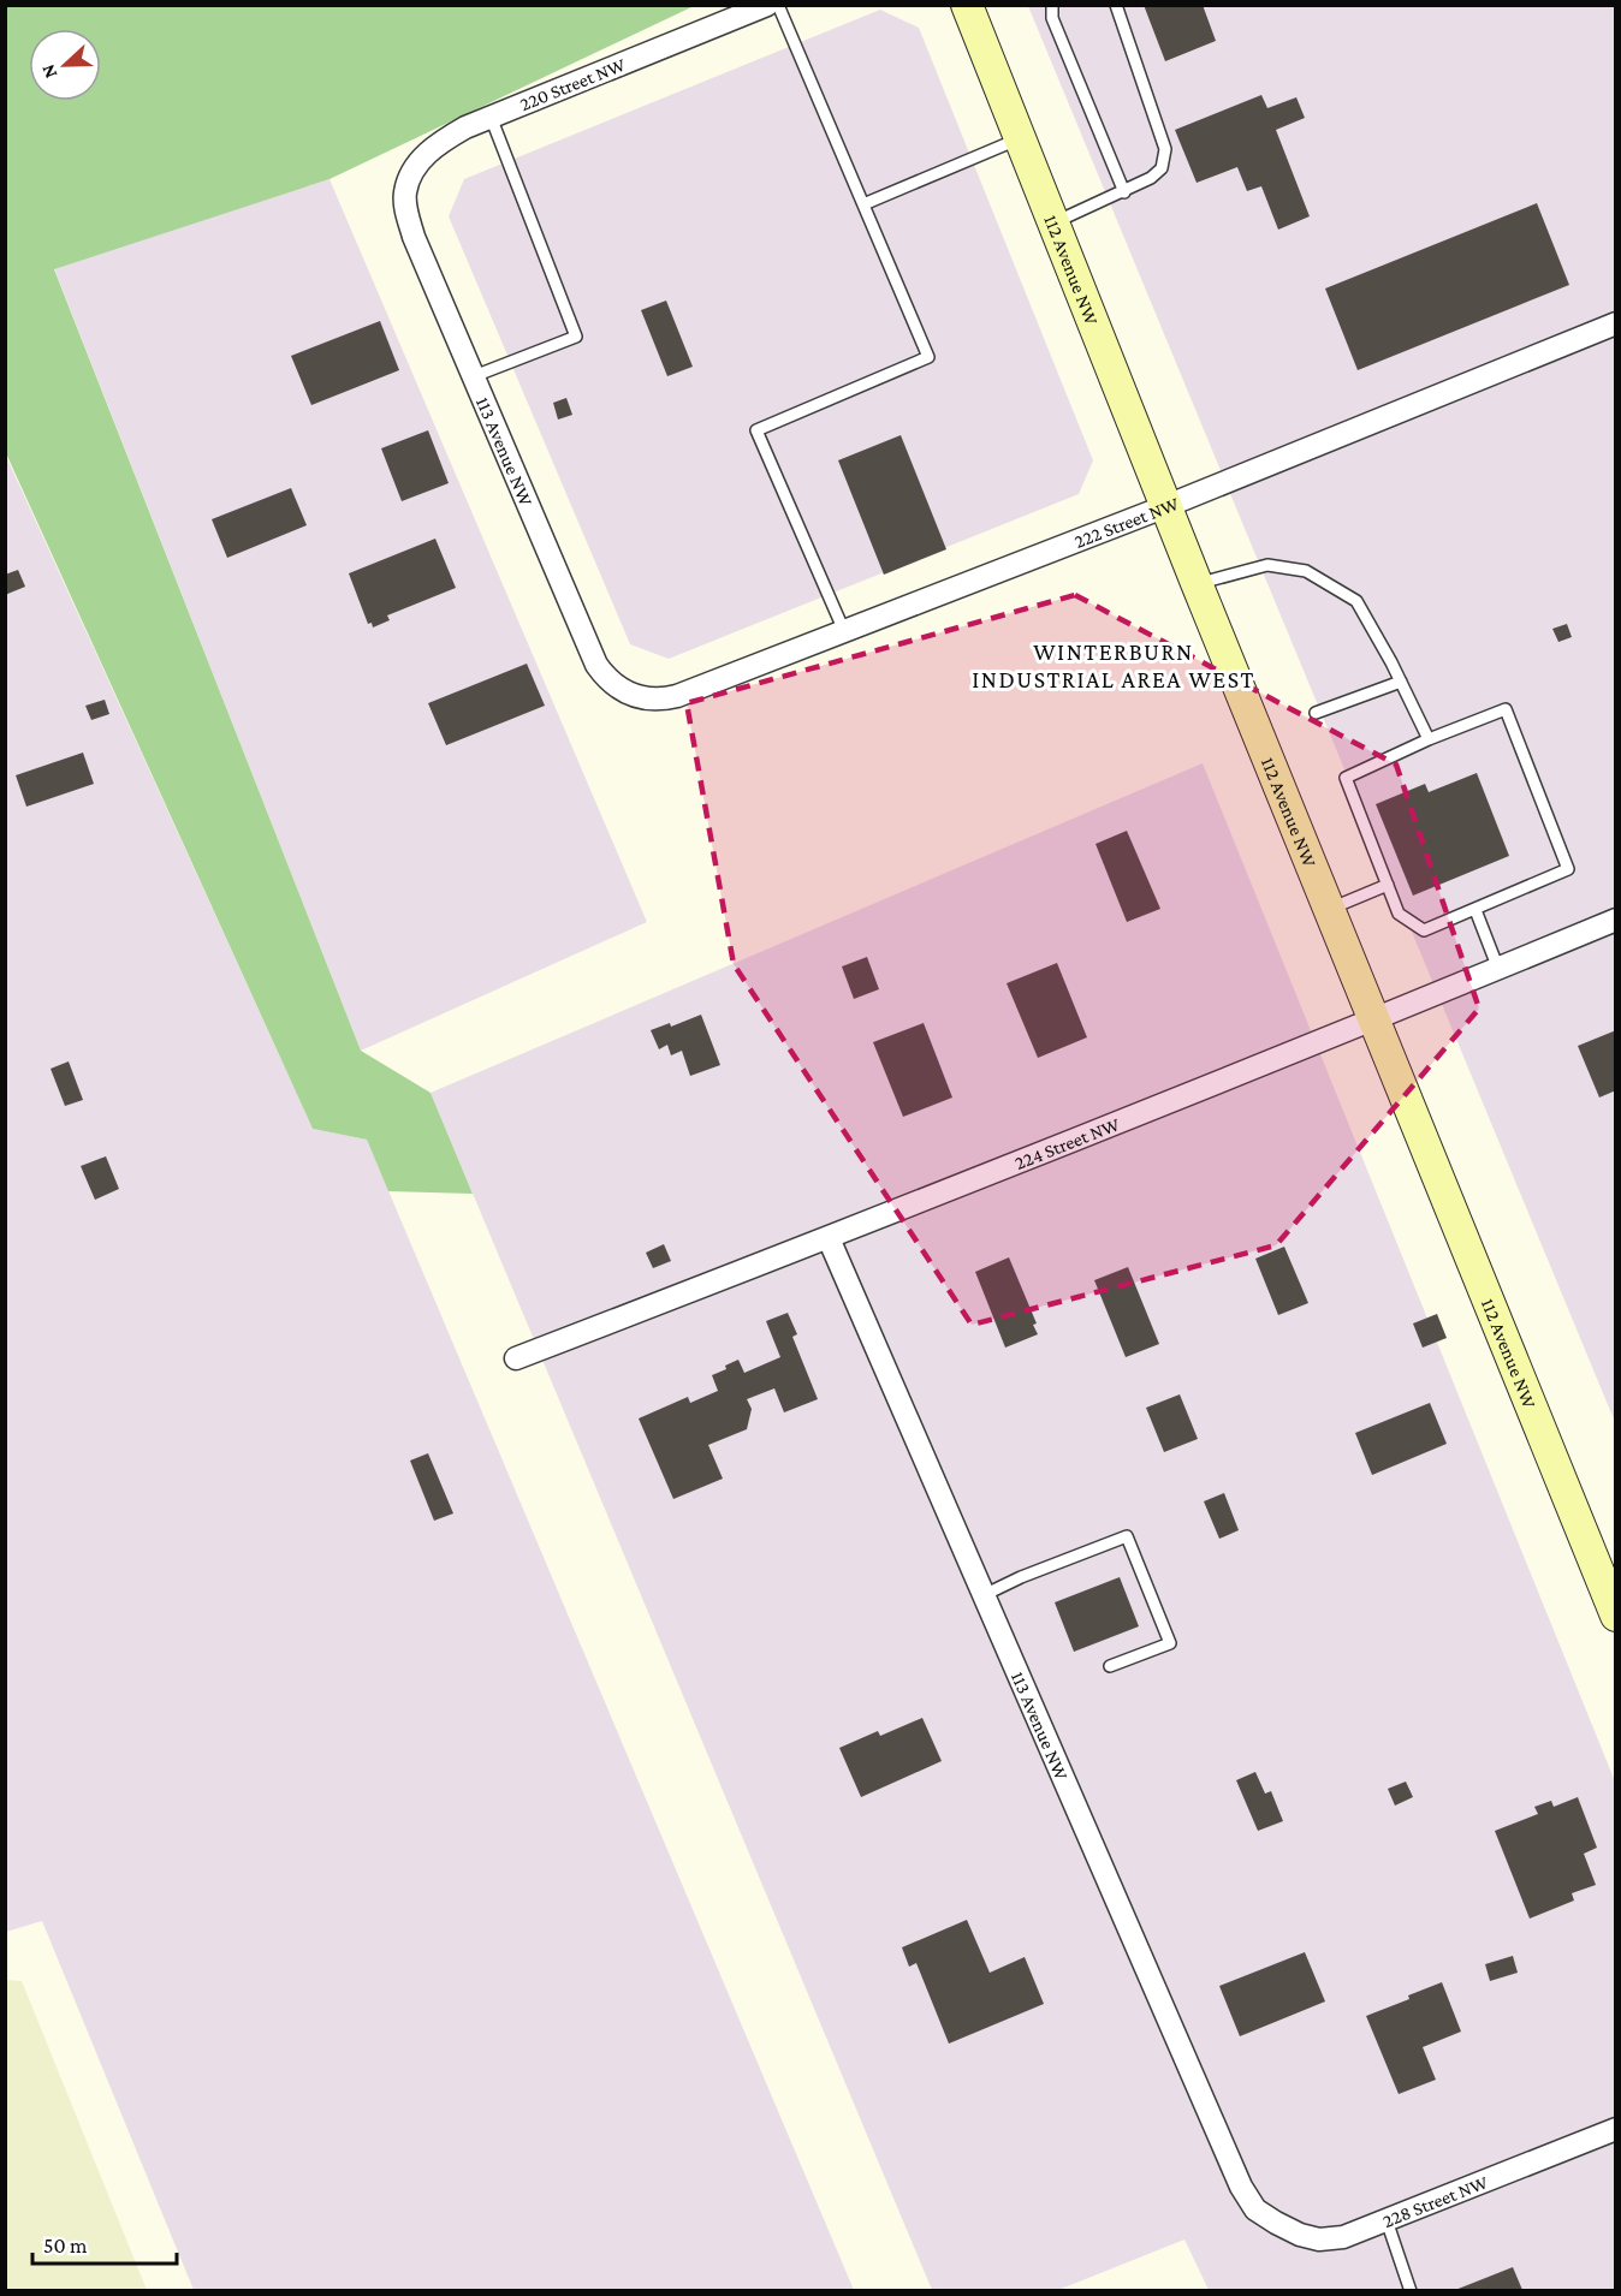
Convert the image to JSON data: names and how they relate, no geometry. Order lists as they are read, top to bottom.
{
  "streets": {
    "street": [
      "220 Street NW",
      "112 Avenue NW",
      "113 Avenue NW",
      "222 Street NW",
      "224 Street NW",
      "228 Street NW"
    ]
  },
  "crossings": [
    ["220 Street NW", "113 Avenue NW"],
    ["112 Avenue NW", "222 Street NW"],
    ["112 Avenue NW", "224 Street NW"],
    ["113 Avenue NW", "222 Street NW"],
    ["113 Avenue NW", "224 Street NW"],
    ["113 Avenue NW", "228 Street NW"]
  ],
  "districts": ["WINTERBURN INDUSTRIAL AREA WEST"],
  "scale_bar": "50 m",
  "north": "left"
}
